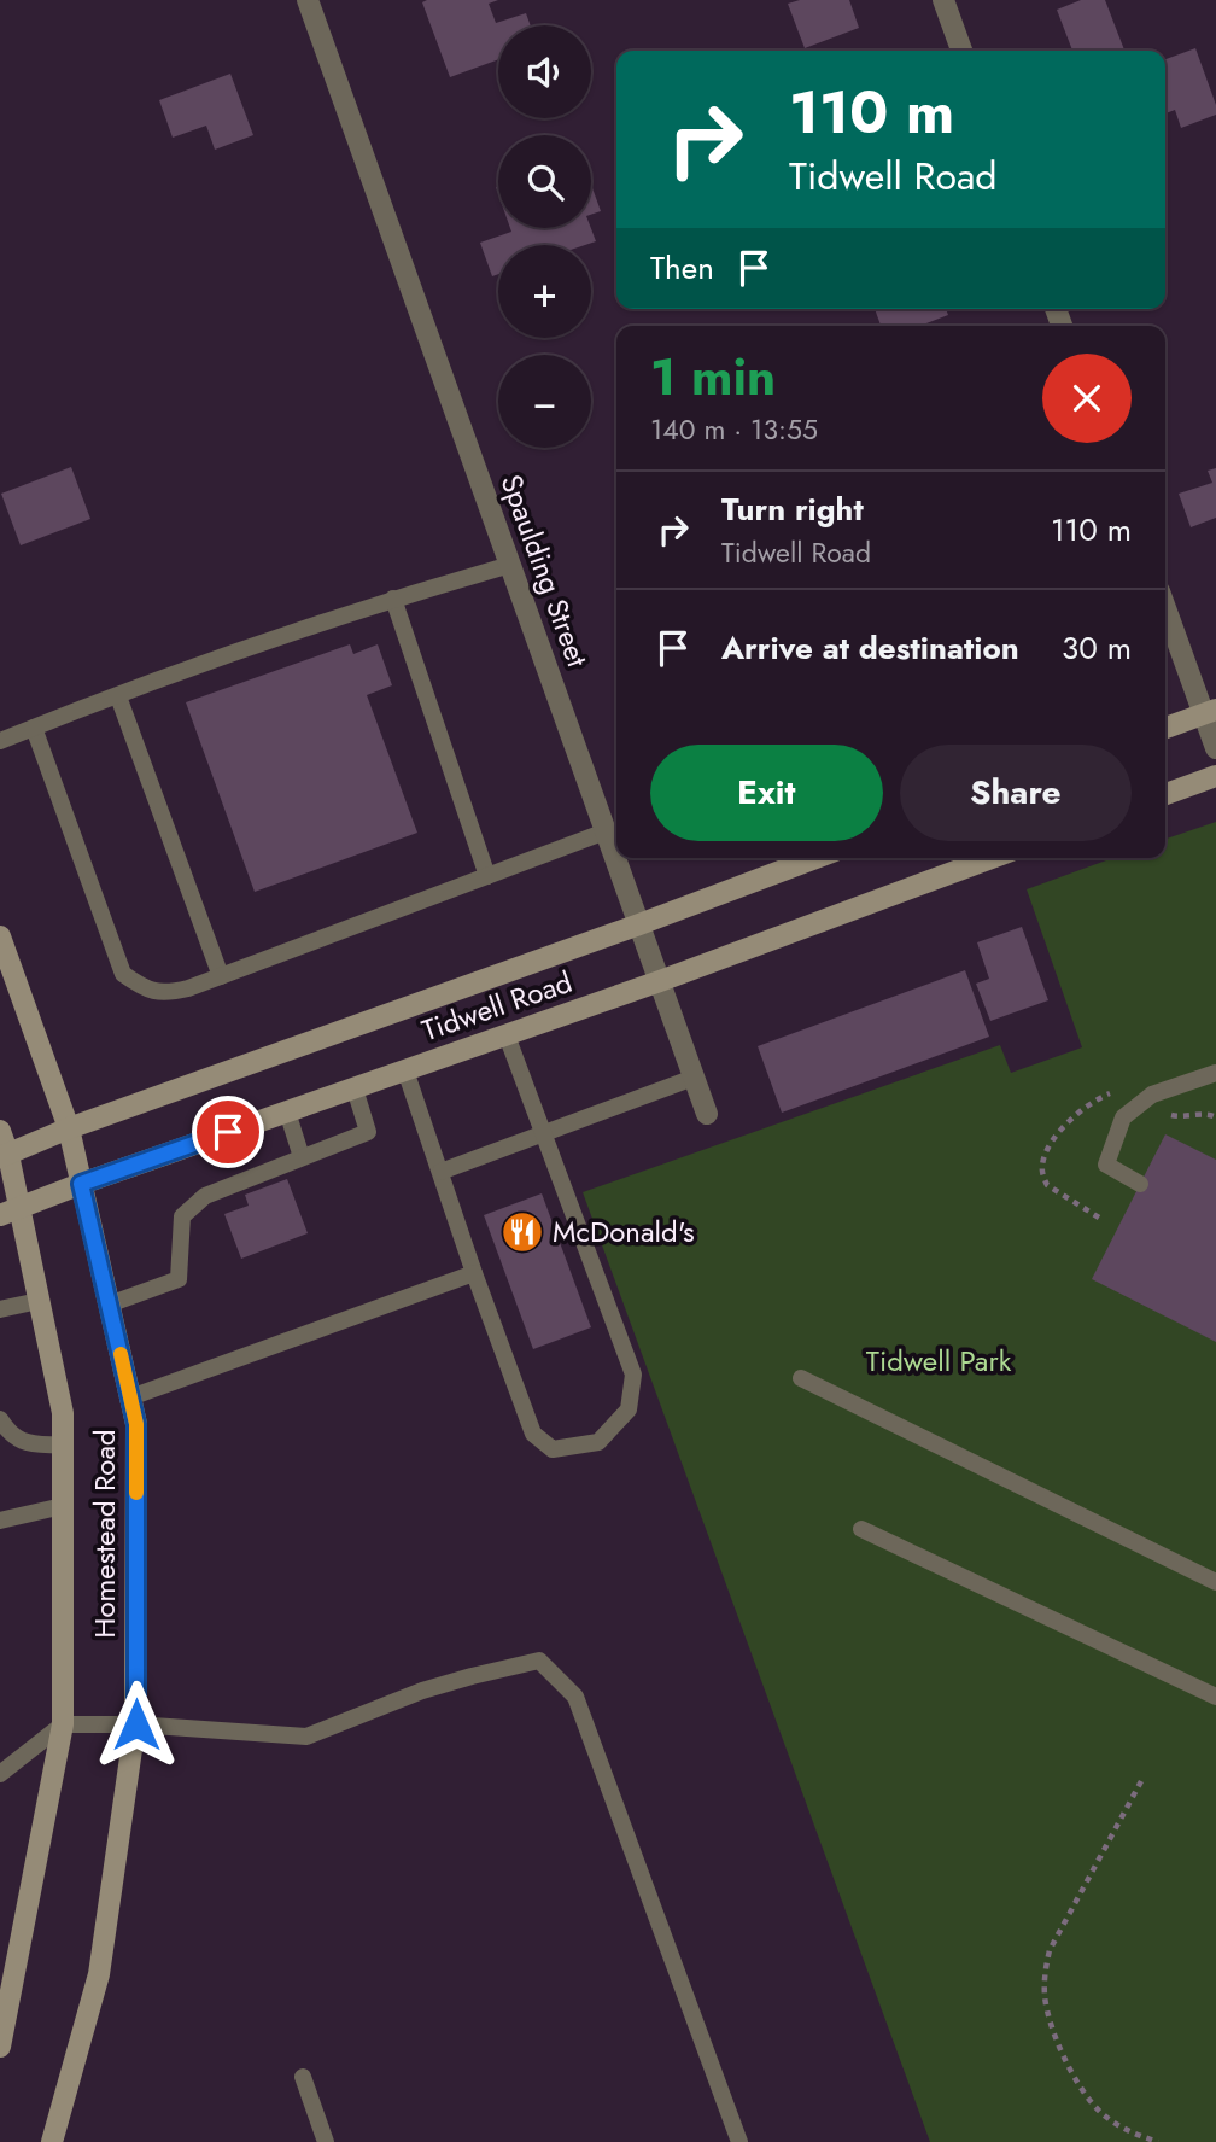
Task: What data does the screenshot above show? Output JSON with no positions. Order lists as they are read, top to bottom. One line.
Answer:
{"streets":{"main road":["Tidwell Road","Homestead Road"],"street":["Spaulding Street"]},"crossings":[["Spaulding Street","Tidwell Road"],["Tidwell Road","Homestead Road"]],"parks":["Tidwell Park"],"places":{"restaurant":["McDonald's"]},"page":{"map_buttons":["+","−"],"turn":["110 m","Tidwell Road"],"then":"Then","heading":["1 min","140 m · 13:55"],"list":[{"name":"Turn right","note":"Tidwell Road","value":"110 m"},{"name":"Arrive at destination","value":"30 m"}],"buttons":["Exit","Share"]}}
